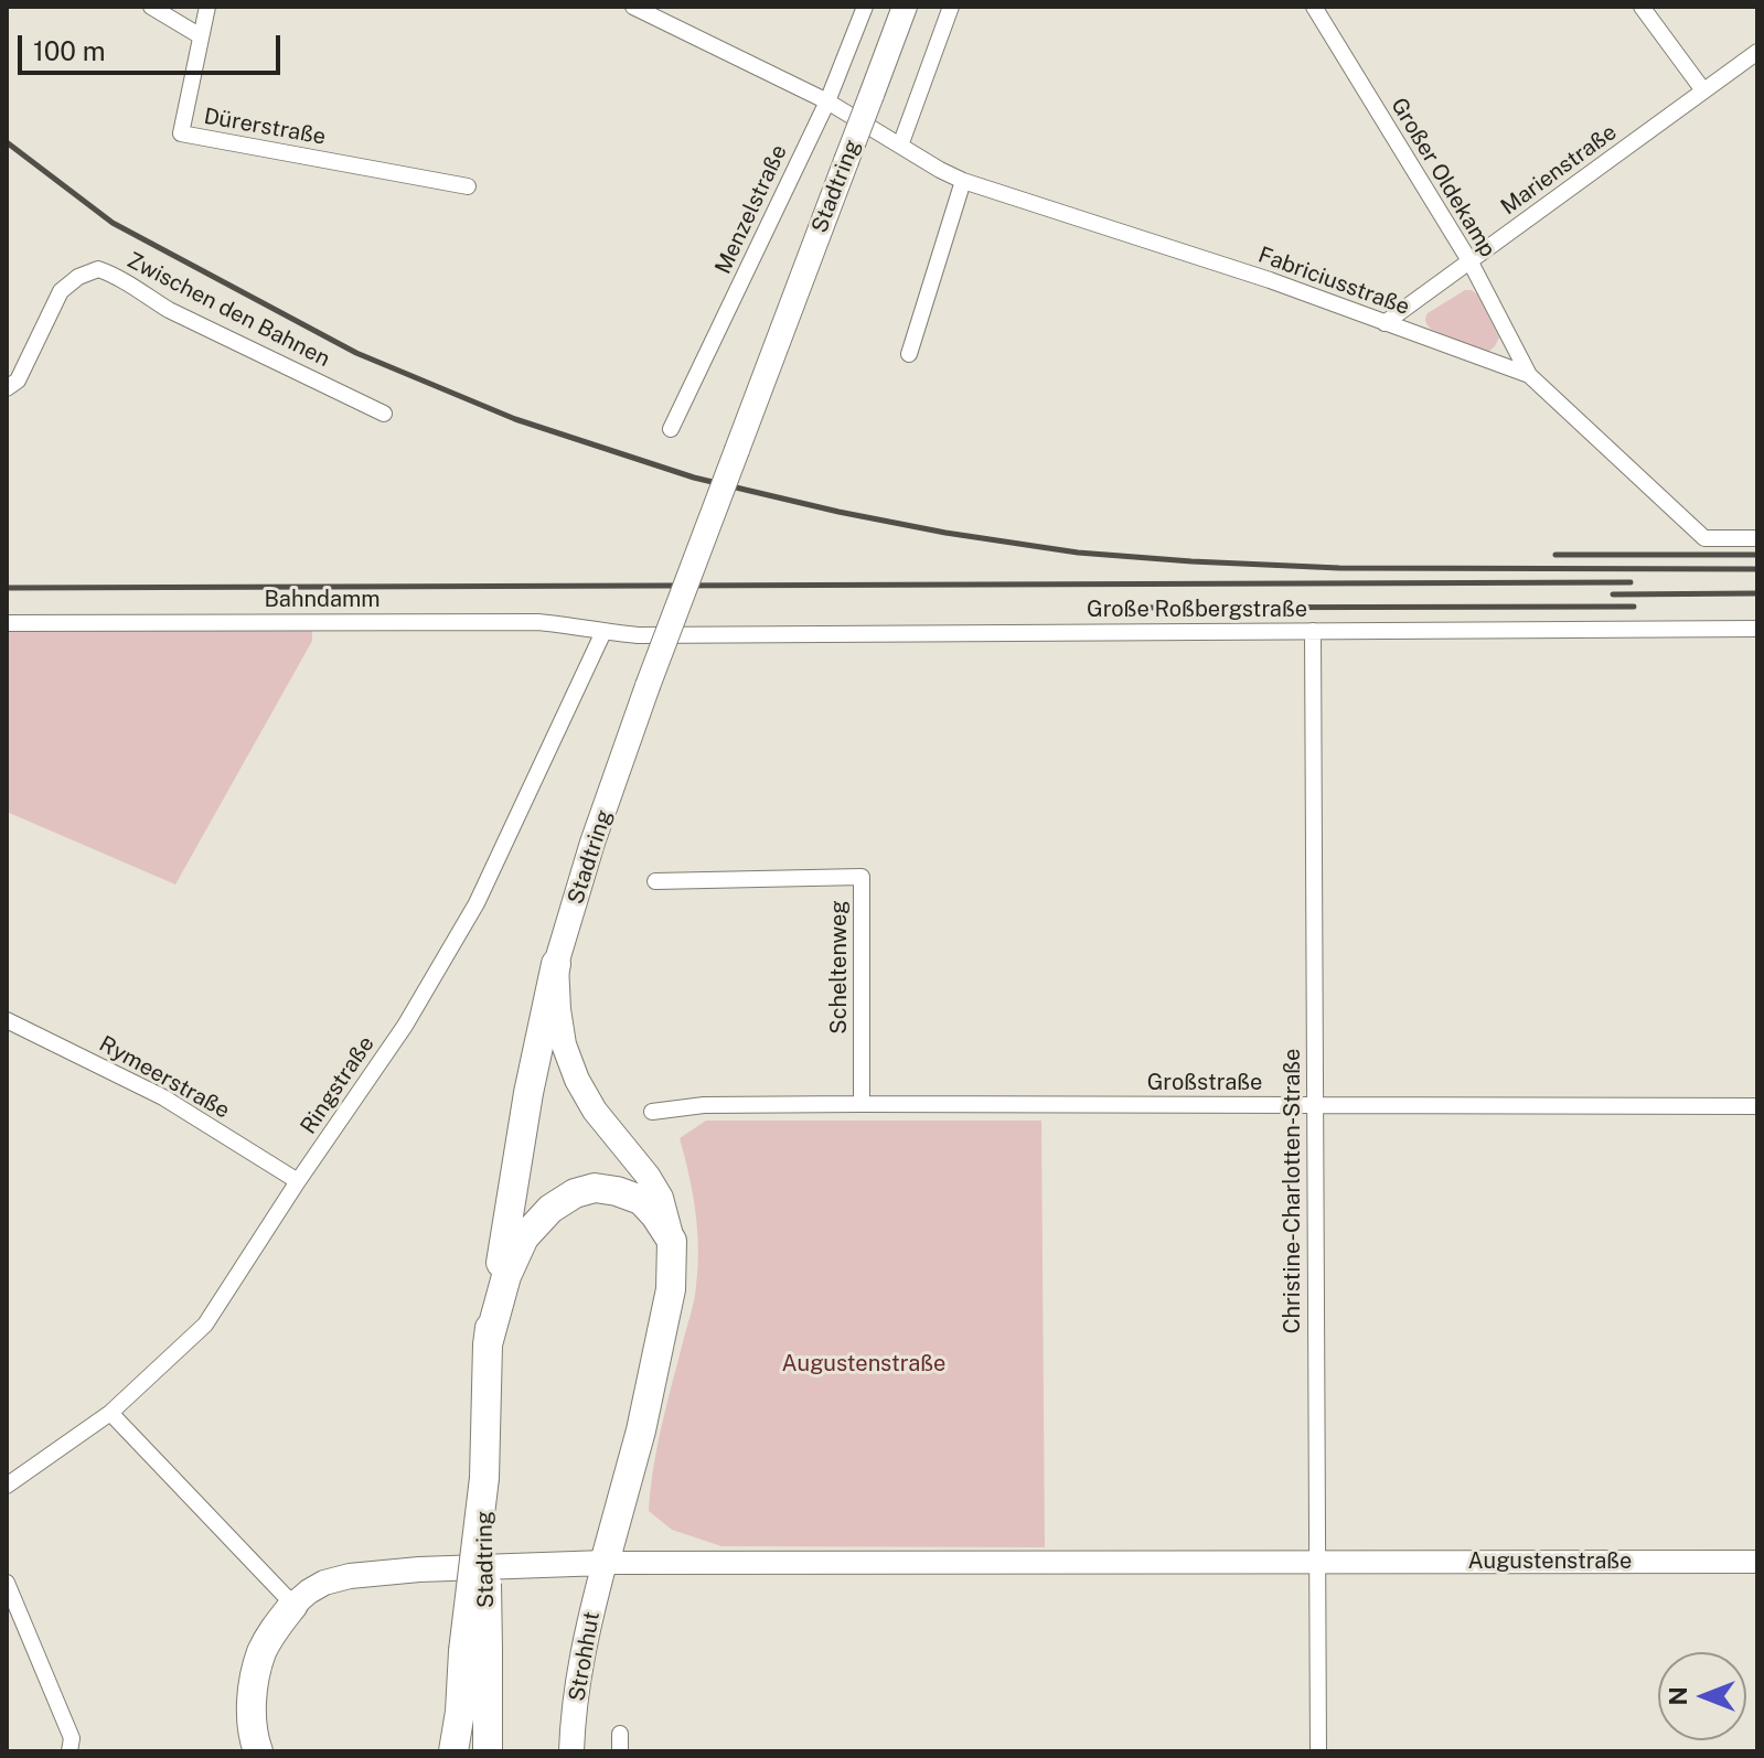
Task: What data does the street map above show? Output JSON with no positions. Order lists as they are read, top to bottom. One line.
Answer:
{"streets":{"highway":["Stadtring"],"main road":["Augustenstraße","Strohhut"],"street":["Dürerstraße","Marienstraße","Großer Oldekamp","Menzelstraße","Fabriciusstraße","Zwischen den Bahnen","Bahndamm","Große Roßbergstraße","Scheltenweg","Rymeerstraße","Großstraße","Ringstraße","Christine-Charlotten-Straße"]},"crossings":[["Marienstraße","Großer Oldekamp"],["Marienstraße","Fabriciusstraße"],["Großer Oldekamp","Fabriciusstraße"],["Menzelstraße","Fabriciusstraße"],["Bahndamm","Große Roßbergstraße"],["Bahndamm","Ringstraße"],["Große Roßbergstraße","Christine-Charlotten-Straße"],["Scheltenweg","Großstraße"],["Rymeerstraße","Ringstraße"],["Großstraße","Christine-Charlotten-Straße"],["Christine-Charlotten-Straße","Augustenstraße"],["Augustenstraße","Strohhut"]],"parks":["Augustenstraße"],"scale_bar":"100 m","north":"left"}
